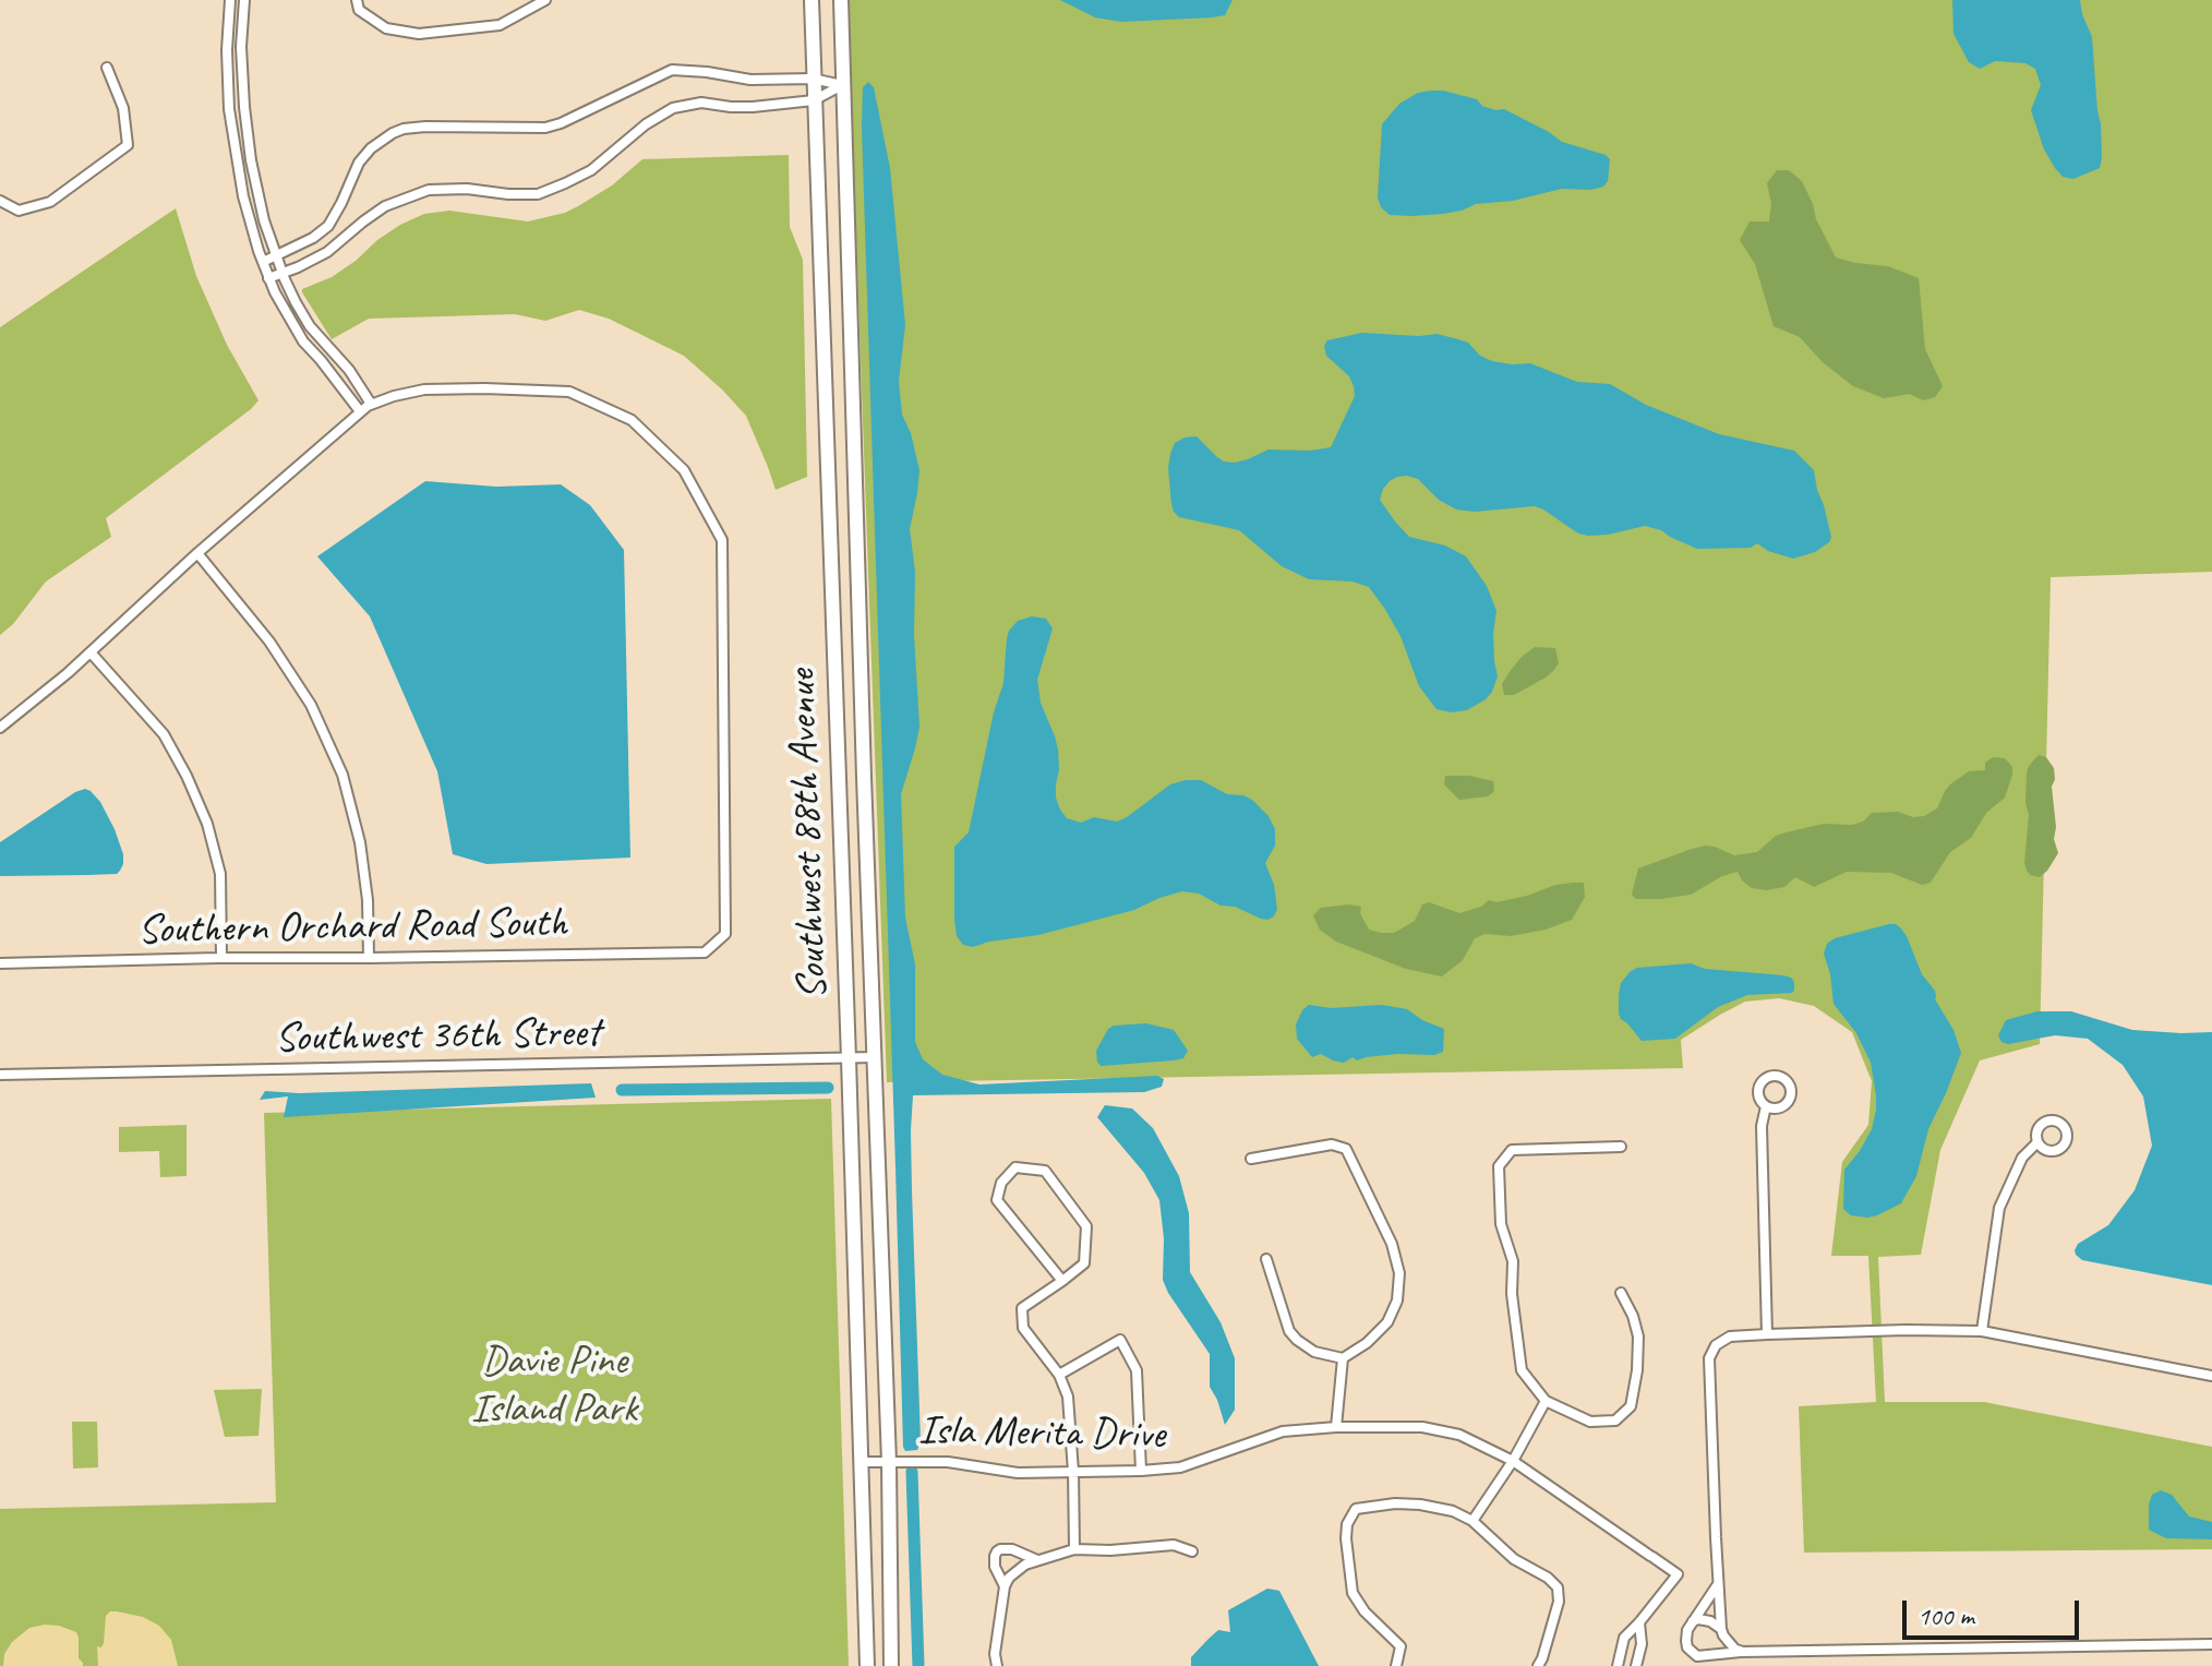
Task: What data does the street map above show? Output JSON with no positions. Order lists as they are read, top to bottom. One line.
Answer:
{"streets":{"main road":["Southwest 88th Avenue"],"street":["Southern Orchard Road South","Southwest 36th Street","Isla Merita Drive"]},"crossings":[["Southwest 88th Avenue","Southwest 36th Street"],["Southwest 88th Avenue","Isla Merita Drive"]],"parks":["Davie Pine Island Park"],"scale_bar":"100 m"}
